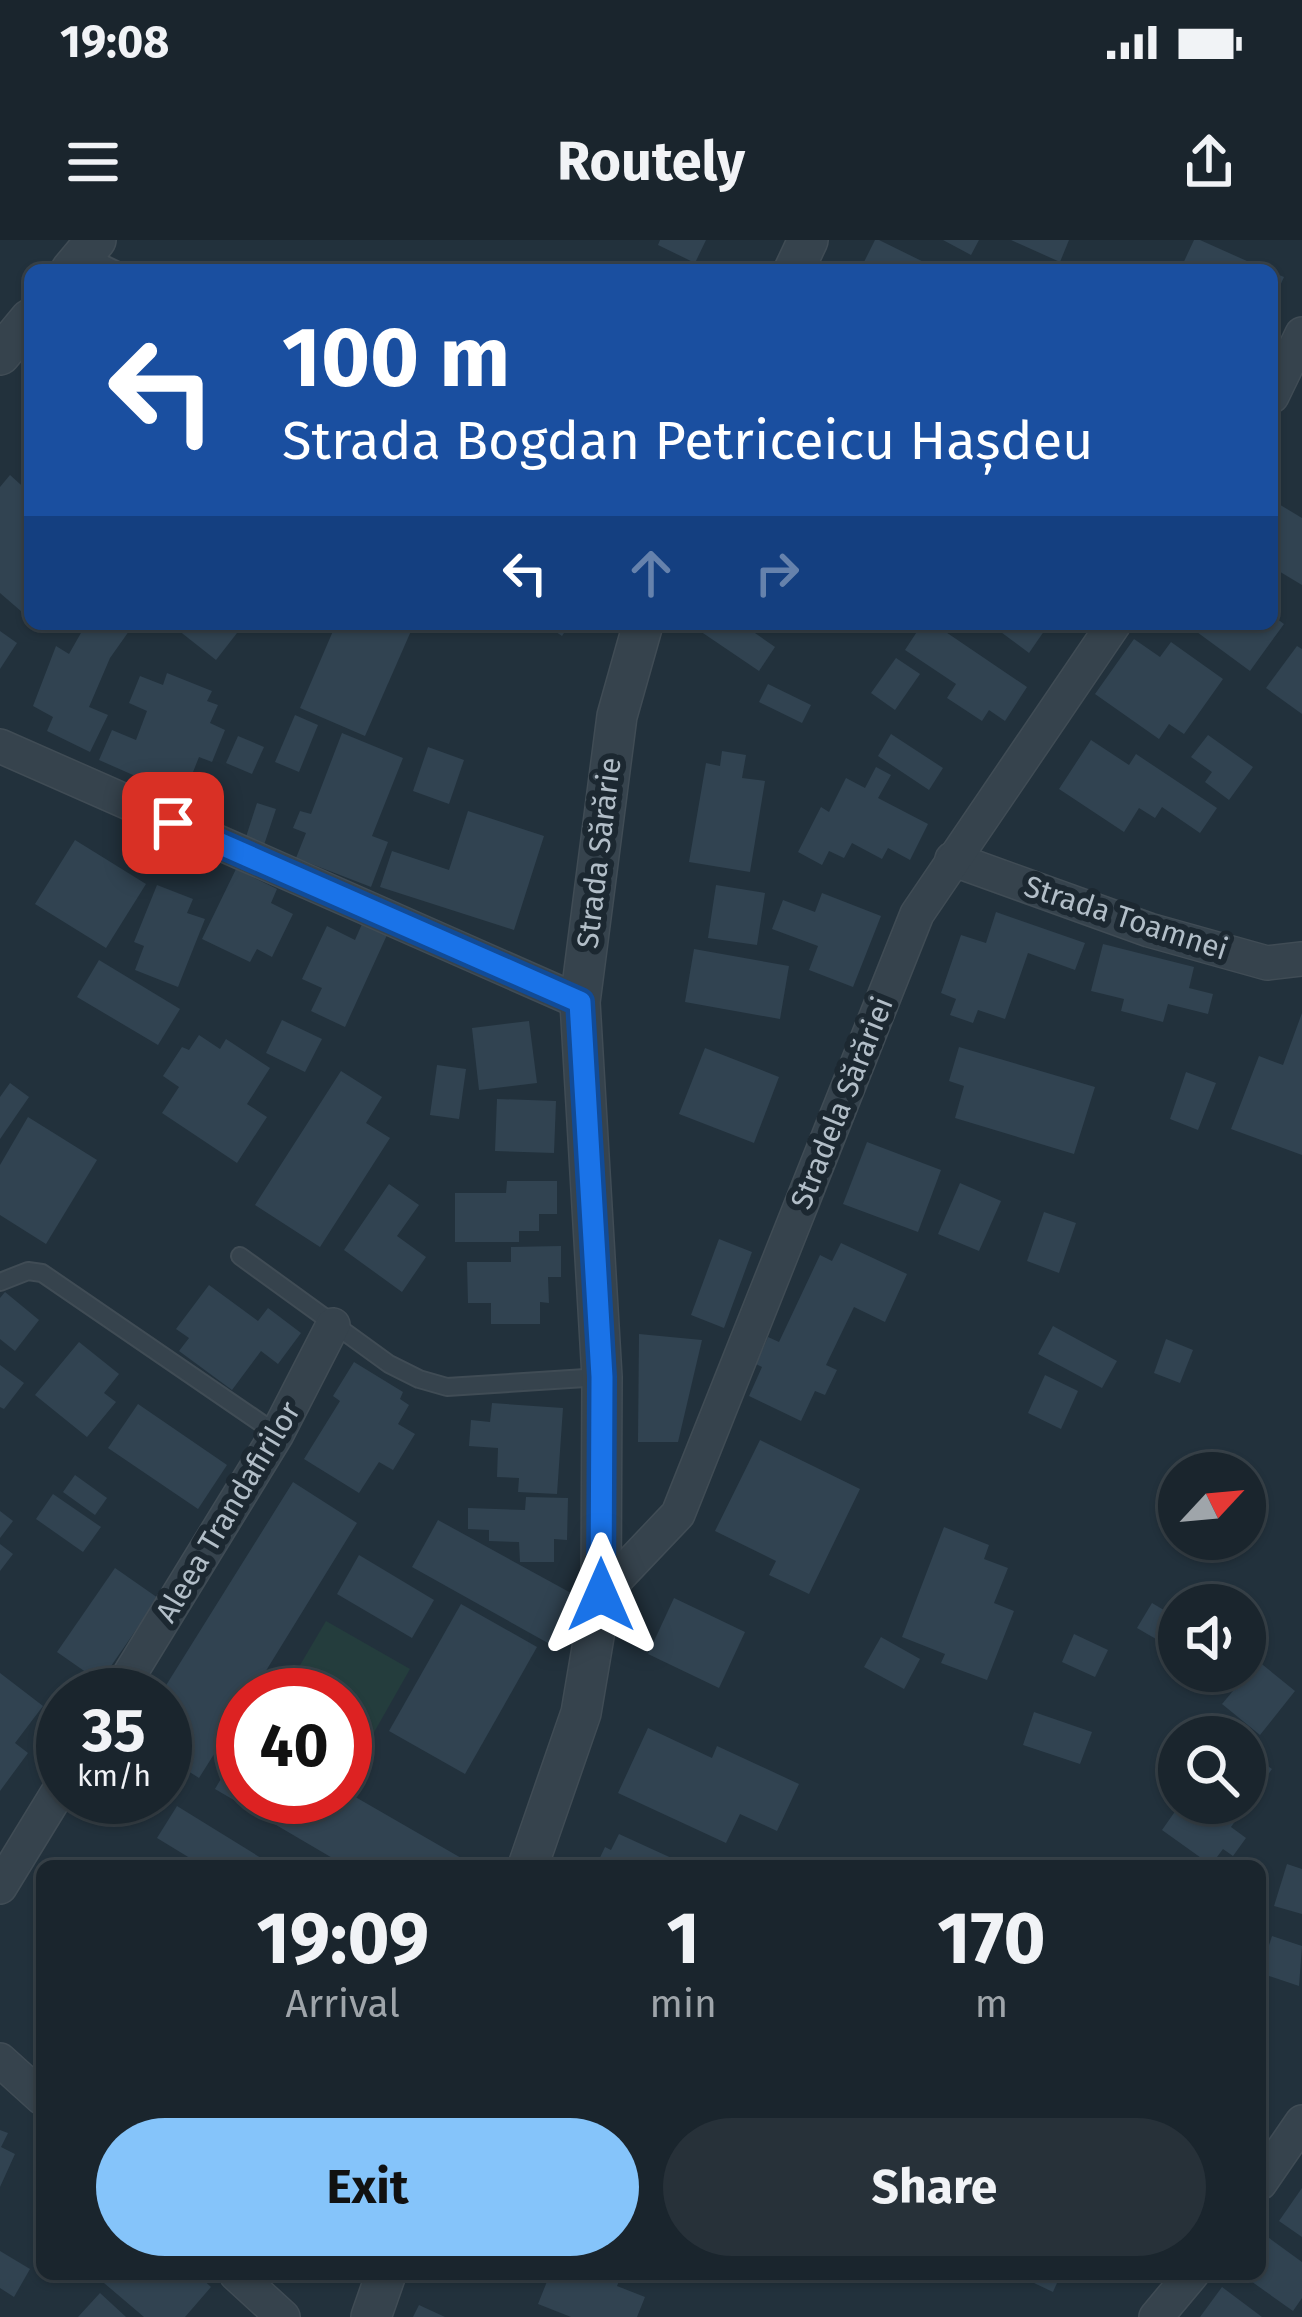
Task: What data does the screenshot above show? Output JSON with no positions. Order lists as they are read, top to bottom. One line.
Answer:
{"streets":{"street":["Strada Sărărie","Strada Toamnei","Stradela Sărăriei","Aleea Trandafirilor"]},"crossings":[["Strada Sărărie","Stradela Sărăriei"],["Strada Toamnei","Stradela Sărăriei"]],"north":"top right","page":{"status":"19:08","header":"Routely","turn":["100 m","Strada Bogdan Petriceicu Hașdeu"],"speed":"35 km/h","limit":"40","eta":["19:09","Arrival","1","min","170","m"],"buttons":["Exit","Share"]}}
